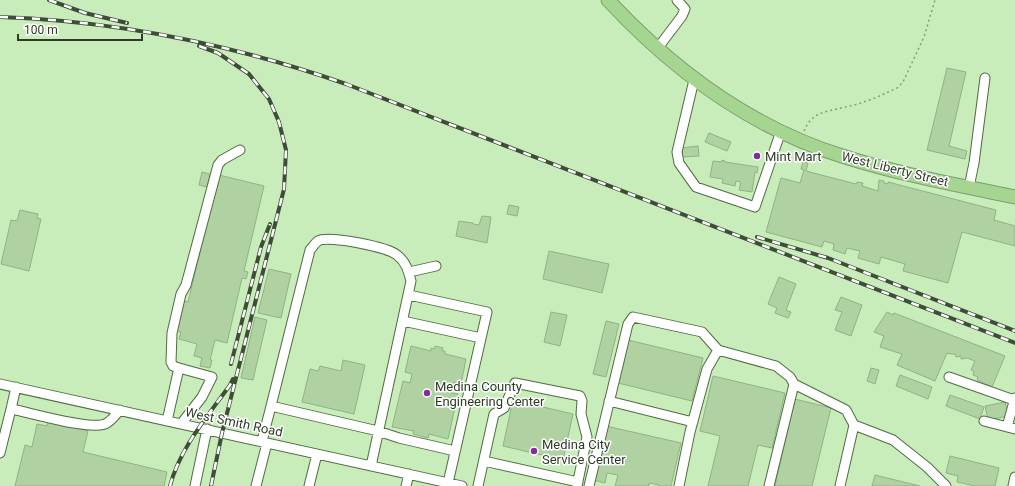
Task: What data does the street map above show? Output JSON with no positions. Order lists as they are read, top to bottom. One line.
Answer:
{"streets":{"highway":["West Liberty Street"],"street":["West Smith Road"]},"places":["Mint Mart","Medina County Engineering Center","Medina City Service Center"],"scale_bar":"100 m"}
